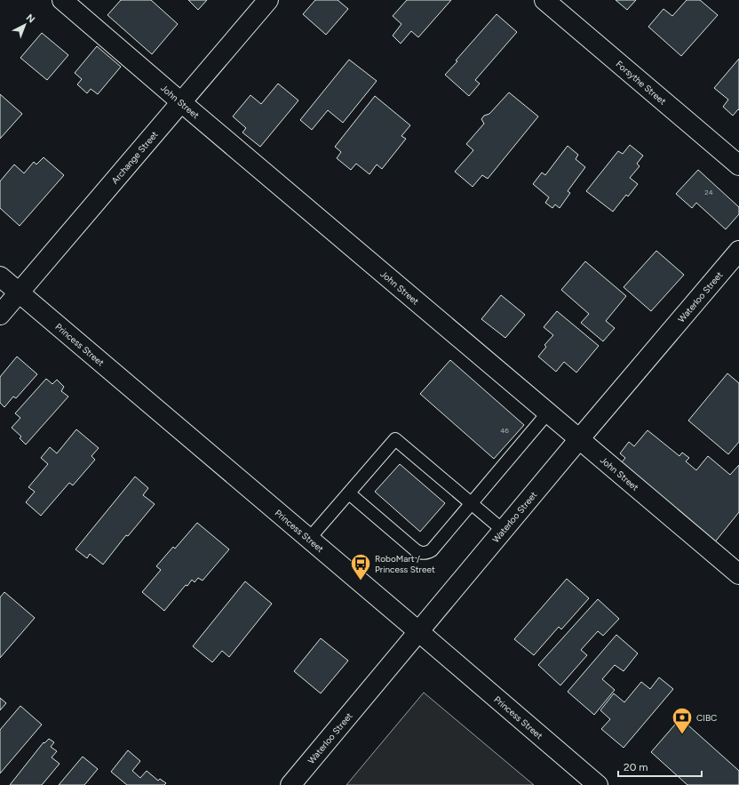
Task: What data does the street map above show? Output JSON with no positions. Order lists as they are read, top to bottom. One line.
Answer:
{"streets":{"street":["Forsythe Street","John Street","Archange Street","Waterloo Street","Princess Street"]},"crossings":[["John Street","Archange Street"],["John Street","Waterloo Street"],["Archange Street","Princess Street"],["Waterloo Street","Princess Street"]],"places":{"bus stop":["RoboMart / Princess Street"],"bank":["CIBC"]},"house_numbers":["24","46"],"scale_bar":"20 m","north":"top right"}
